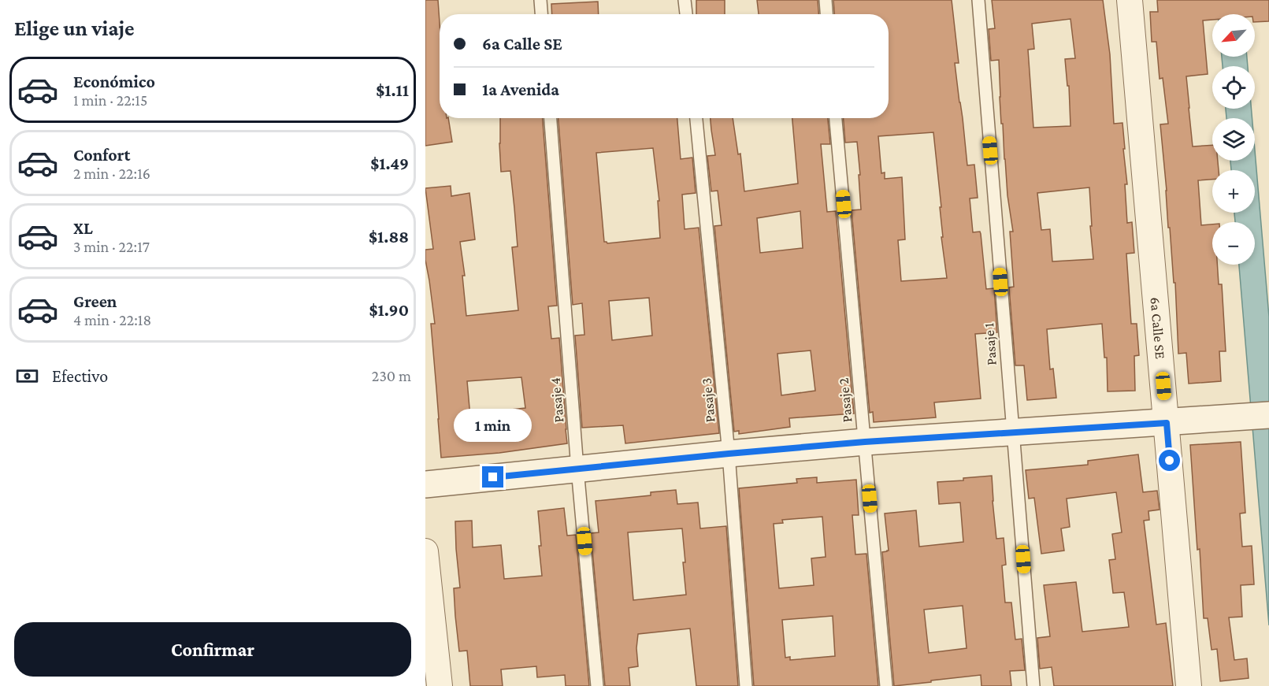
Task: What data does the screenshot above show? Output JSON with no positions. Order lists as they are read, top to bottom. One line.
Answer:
{"streets":{"street":["6a Calle SE"],"lane":["Pasaje 1","Pasaje 4","Pasaje 3","Pasaje 2"]},"north":"bottom left","page":{"heading":"Elige un viaje","map_buttons":["+","−"],"banner":["6a Calle SE","1a Avenida"],"list":[{"name":"Económico","note":"1 min · 22:15","value":"$1.11"},{"name":"Confort","note":"2 min · 22:16","value":"$1.49"},{"name":"XL","note":"3 min · 22:17","value":"$1.88"},{"name":"Green","note":"4 min · 22:18","value":"$1.90"}],"pay":["Efectivo","230 m"],"bubble":"1 min","buttons":"Confirmar"}}
